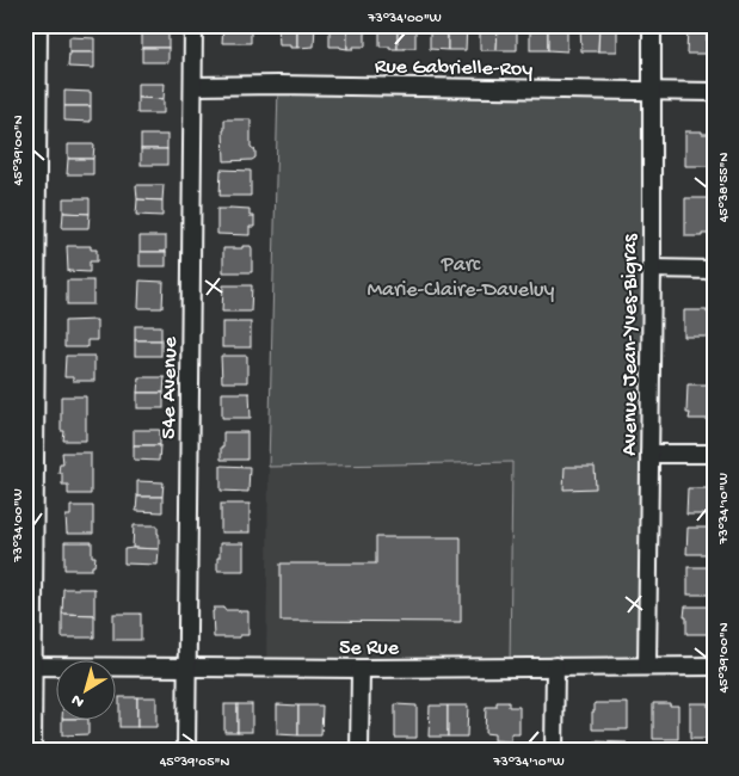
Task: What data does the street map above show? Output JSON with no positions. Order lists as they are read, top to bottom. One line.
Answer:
{"streets":{"street":["Rue Gabrielle-Roy","Avenue Jean-Yves-Bigras","54e Avenue","5e Rue"]},"crossings":[["Rue Gabrielle-Roy","Avenue Jean-Yves-Bigras"],["Rue Gabrielle-Roy","54e Avenue"],["Avenue Jean-Yves-Bigras","5e Rue"],["54e Avenue","5e Rue"]],"parks":["Parc Marie-Claire-Daveluy"],"north":"bottom left","coordinates":["73°34'00\"W","45°39'00\"N","45°38'55\"N","73°34'10\"W","45°39'05\"N"]}
